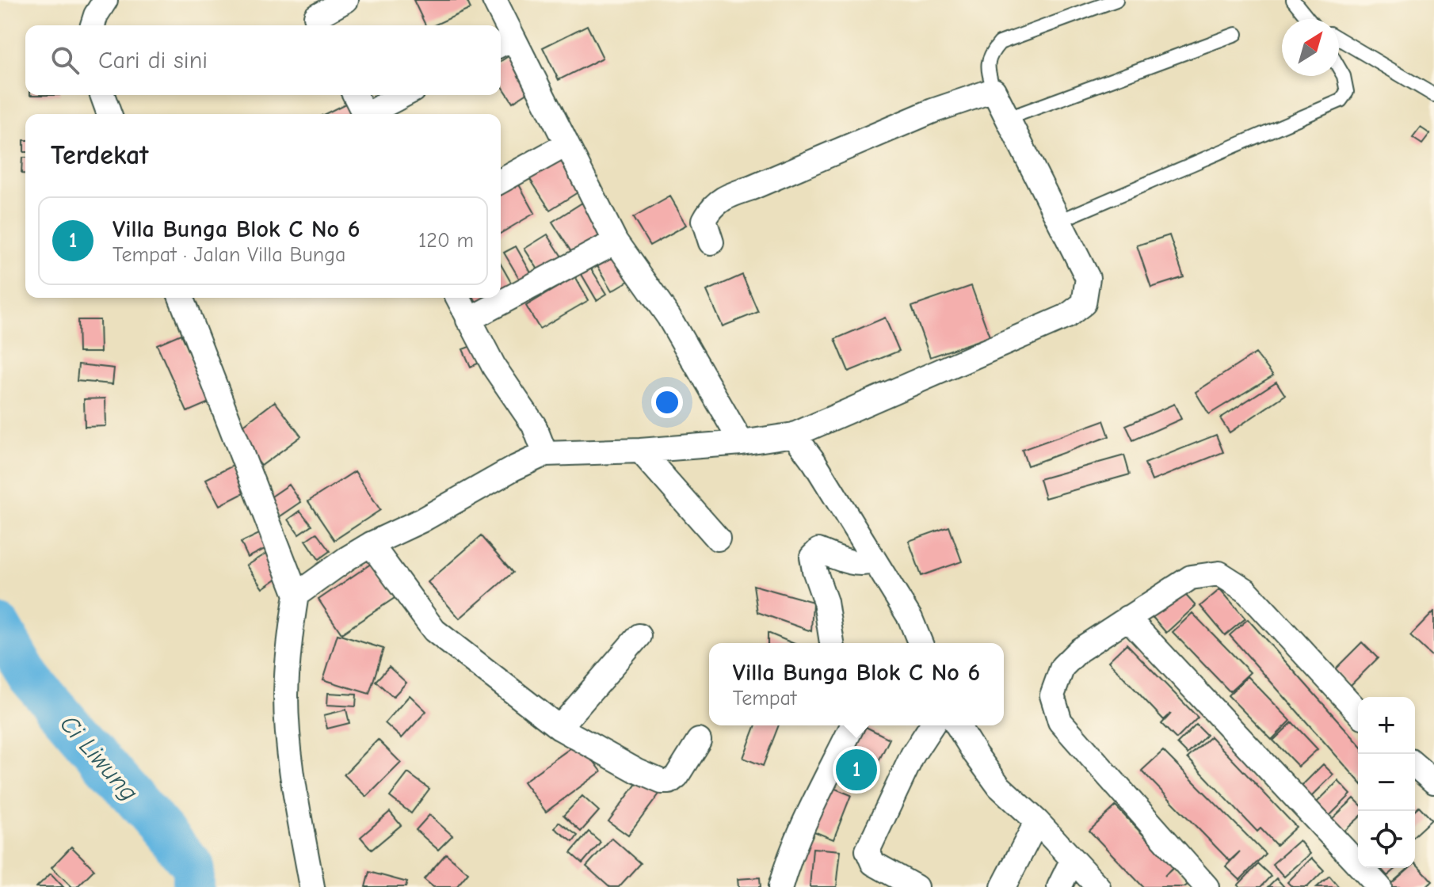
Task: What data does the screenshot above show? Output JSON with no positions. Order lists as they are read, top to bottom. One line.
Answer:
{"water":["Ci Liwung"],"north":"top right","page":{"search":"Cari di sini","heading":"Terdekat","list":[{"mark":"1","name":"Villa Bunga Blok C No 6","note":"Tempat · Jalan Villa Bunga","value":"120 m"}],"popup":["Villa Bunga Blok C No 6","Tempat"],"map_buttons":["+","−"],"pins":"1"}}
